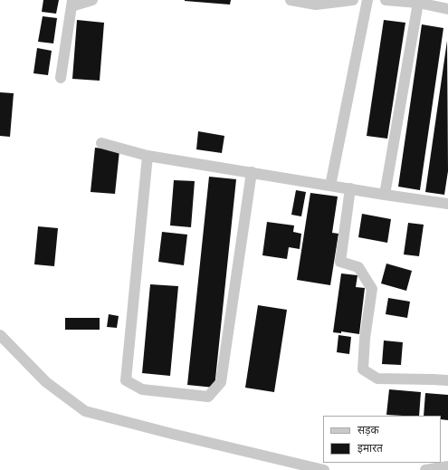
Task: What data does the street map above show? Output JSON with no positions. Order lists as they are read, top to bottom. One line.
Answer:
{"legend":["सड़क","इमारत"]}
